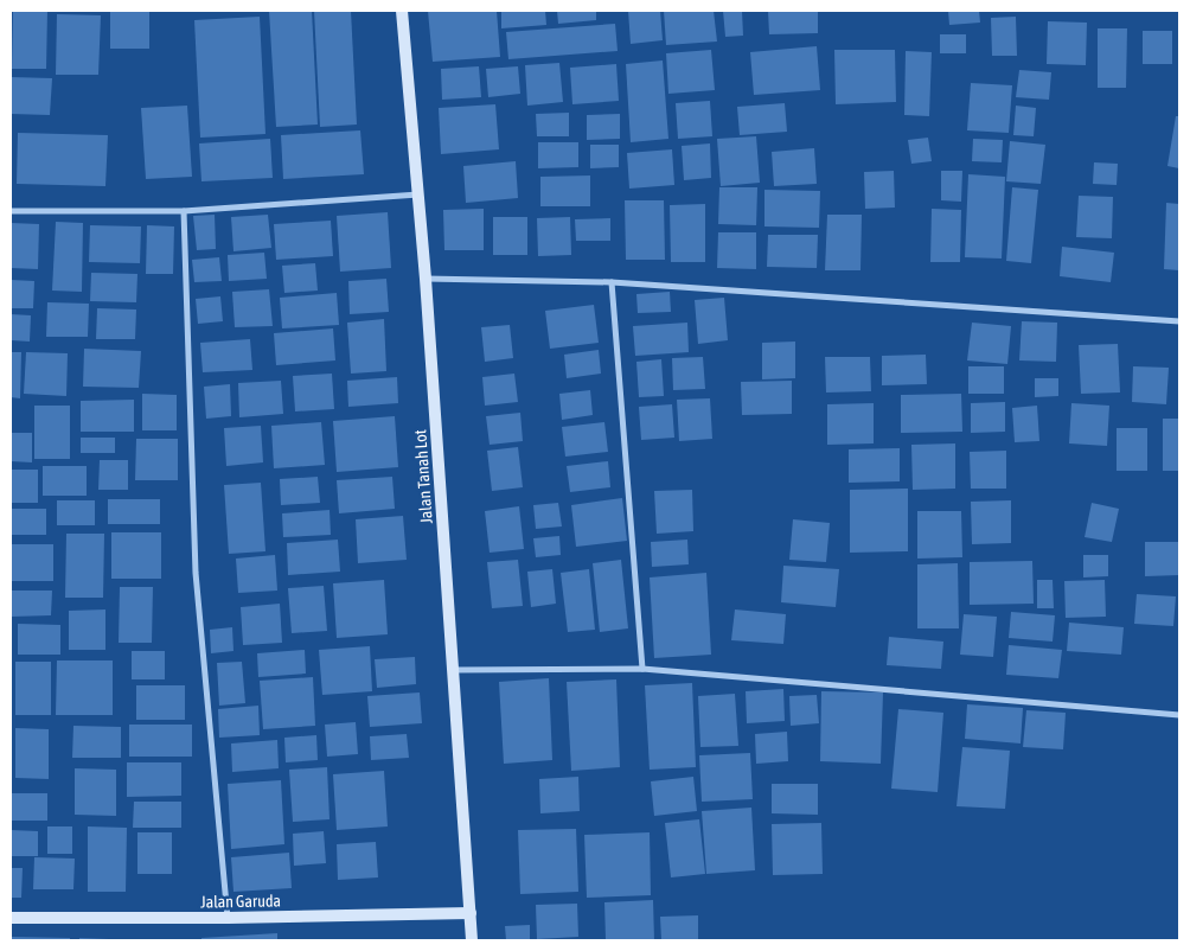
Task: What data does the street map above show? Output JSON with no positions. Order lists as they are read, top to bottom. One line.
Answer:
{"streets":{"main road":["Jalan Tanah Lot","Jalan Garuda"]},"crossings":[["Jalan Tanah Lot","Jalan Garuda"]]}
